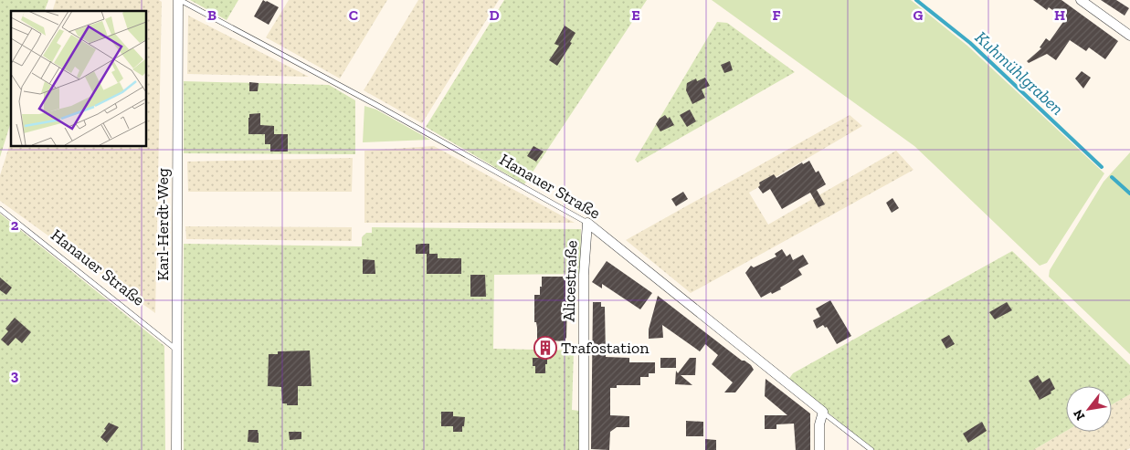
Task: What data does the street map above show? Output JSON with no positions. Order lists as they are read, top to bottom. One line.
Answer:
{"streets":{"street":["Hanauer Straße","Karl-Herdt-Weg","Alicestraße"]},"crossings":[["Hanauer Straße","Karl-Herdt-Weg"],["Hanauer Straße","Alicestraße"]],"water":["Kuhmühlgraben"],"places":{"building":["Trafostation"]},"north":"bottom left","grid":{"columns":["B","C","D","E","F","G","H"],"rows":["2","3"]}}
